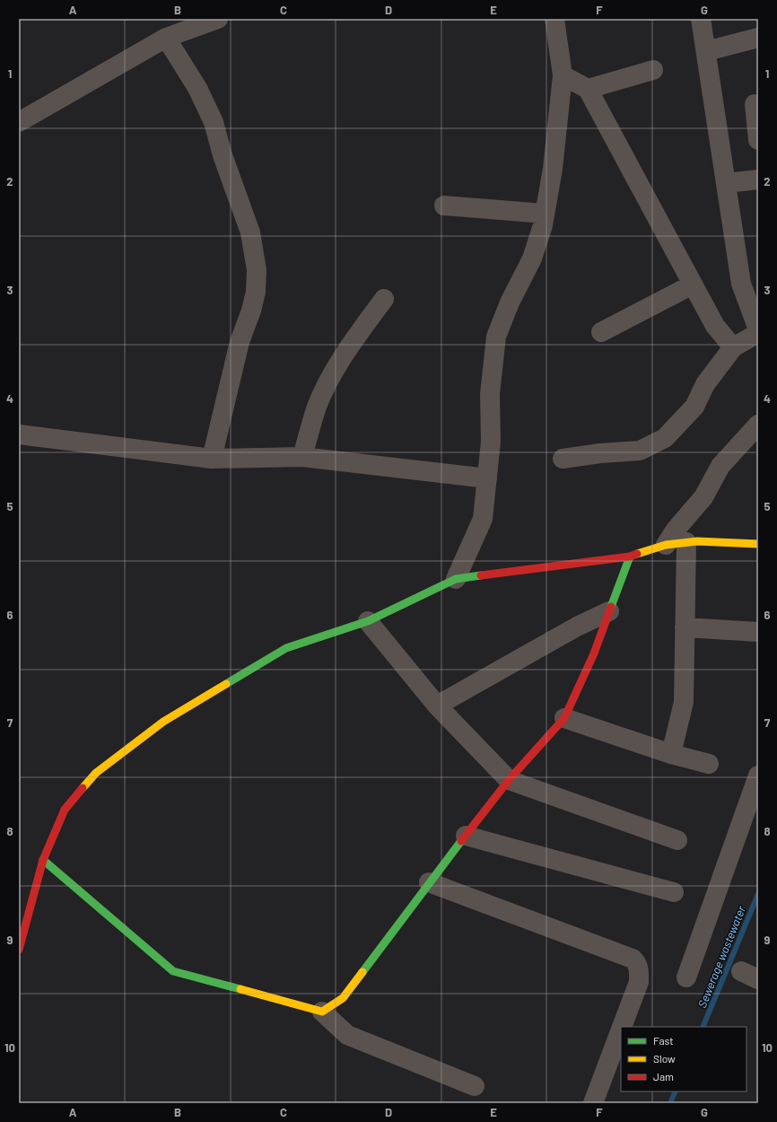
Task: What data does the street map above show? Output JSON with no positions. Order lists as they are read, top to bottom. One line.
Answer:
{"water":["Sewerage wastewater"],"legend":["Fast","Slow","Jam"],"grid":{"columns":["A","B","C","D","E","F","G"],"rows":["1","2","3","4","5","6","7","8","9","10"]}}
